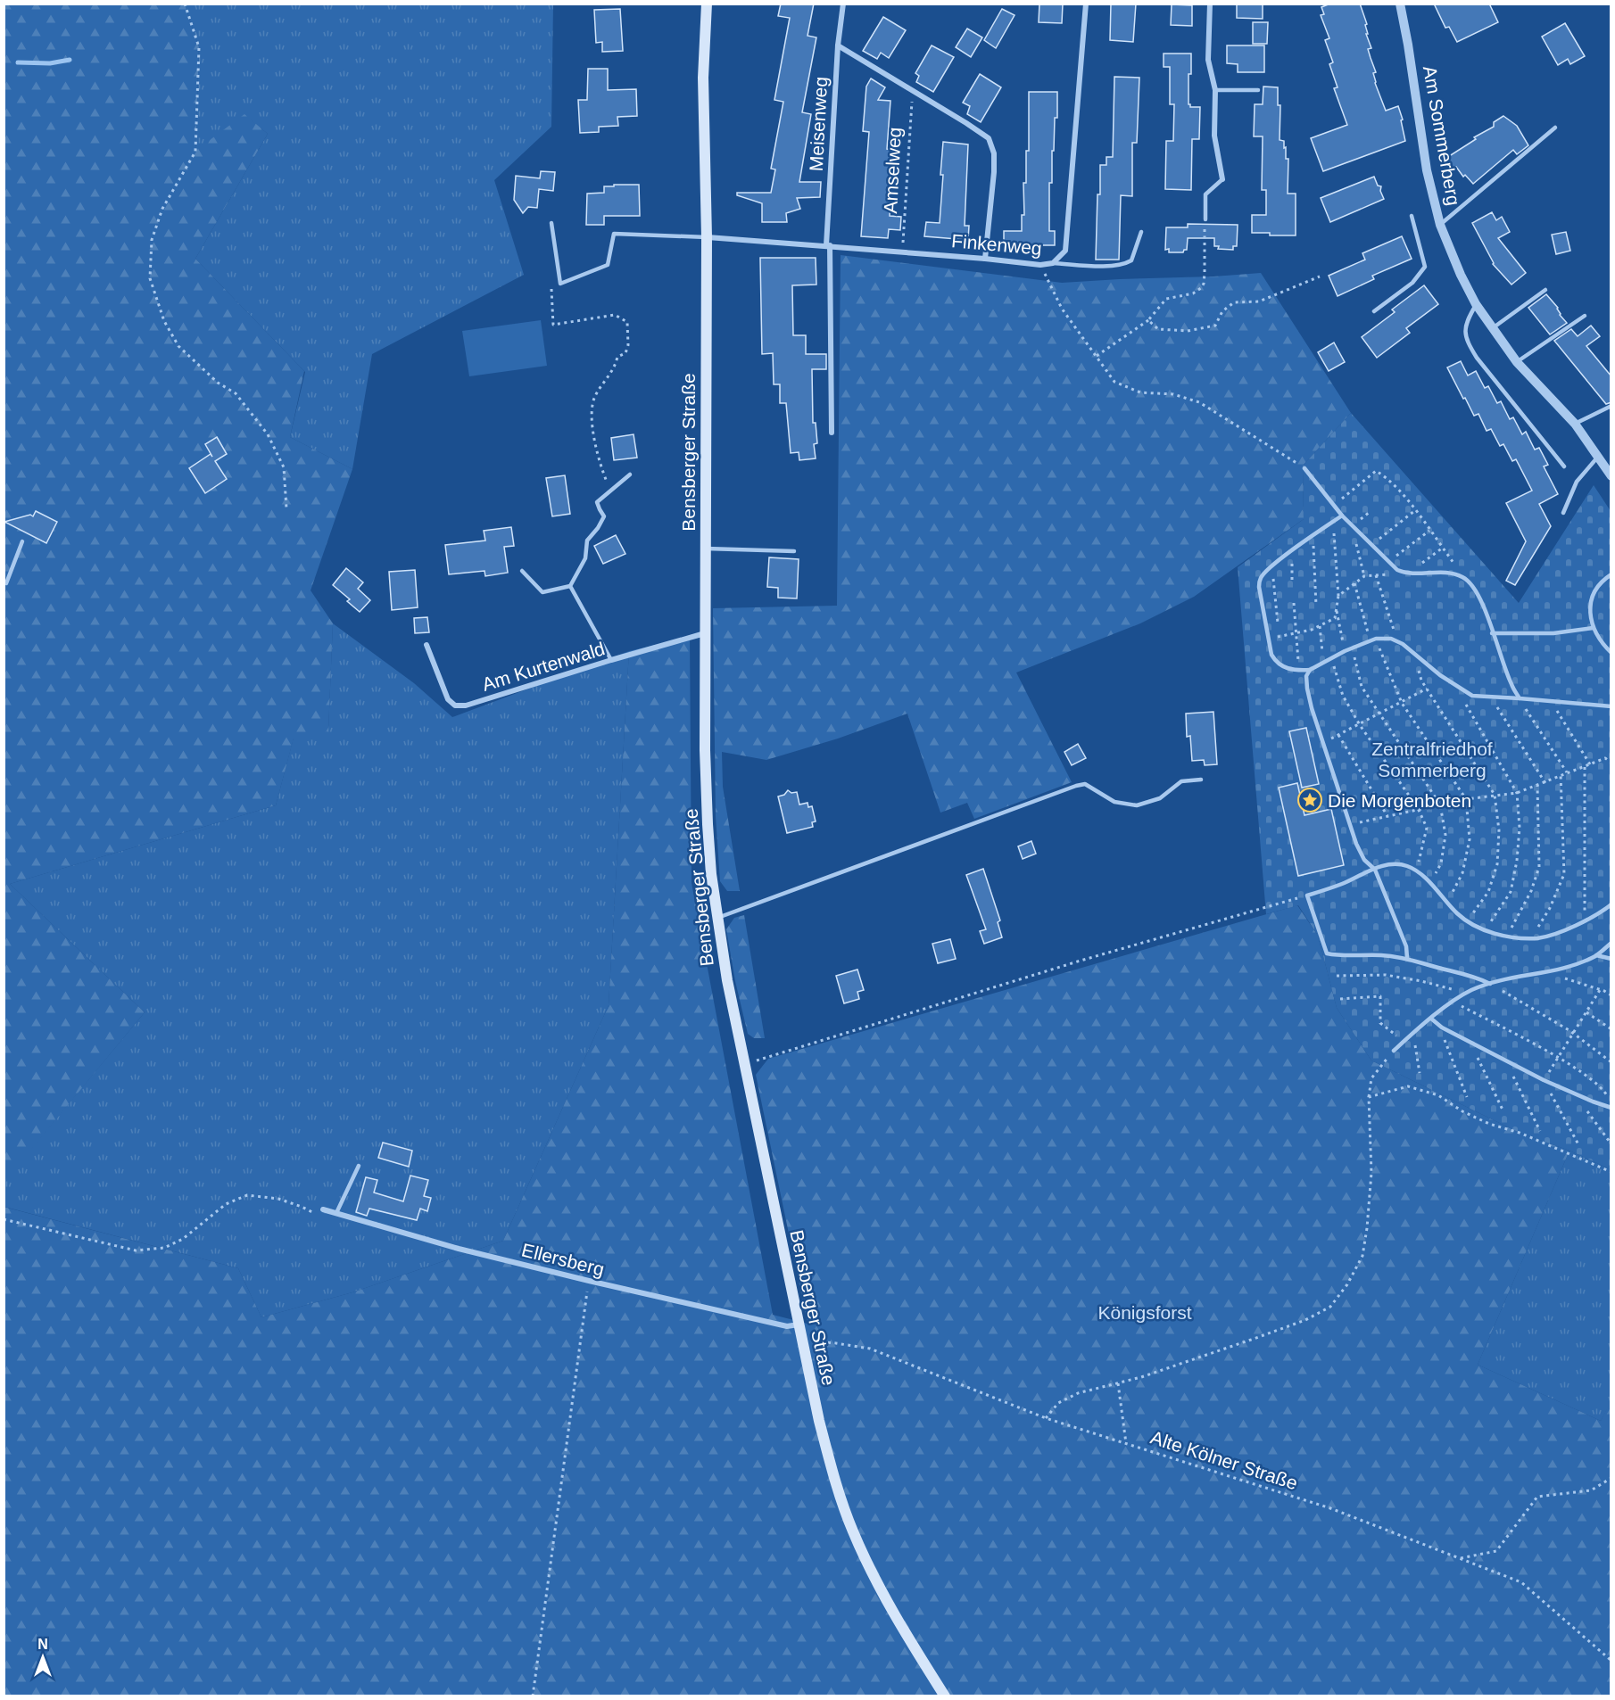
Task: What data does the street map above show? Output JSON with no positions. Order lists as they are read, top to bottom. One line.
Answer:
{"streets":{"main road":["Bensberger Straße"],"street":["Meisenweg","Am Sommerberg","Finkenweg","Am Kurtenwald","Ellersberg"],"path":["Amselweg","Alte Kölner Straße"]},"crossings":[["Meisenweg","Finkenweg"],["Amselweg","Finkenweg"],["Finkenweg","Bensberger Straße"],["Bensberger Straße","Am Kurtenwald"],["Bensberger Straße","Ellersberg"],["Bensberger Straße","Alte Kölner Straße"]],"parks":["Zentralfriedhof Sommerberg","Königsforst"],"places":{"place":["Die Morgenboten"]},"north":"top"}
